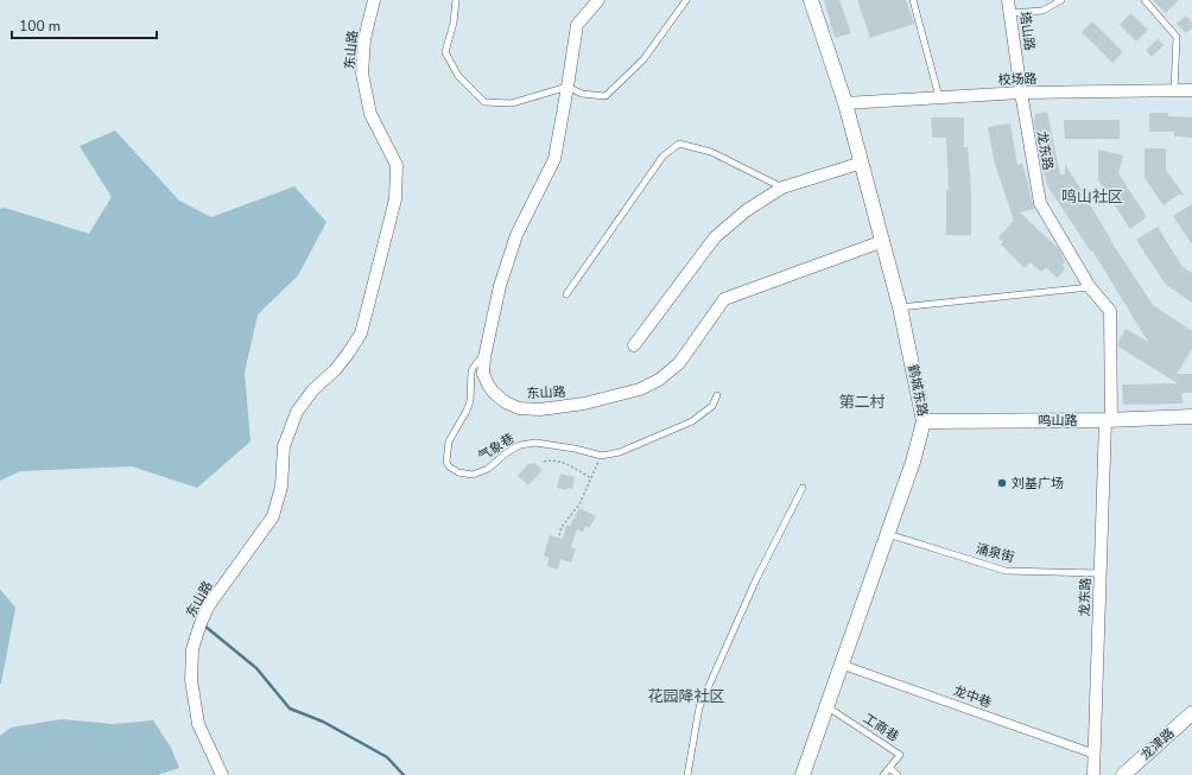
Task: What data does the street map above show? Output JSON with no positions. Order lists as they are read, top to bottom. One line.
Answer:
{"streets":{"street":["塔山路","东山路","校场路","龙东路","鹤城东路","鸣山路","龙中巷","龙津路"],"lane":["气象巷","涌泉街","工商巷"]},"crossings":[["塔山路","校场路"],["塔山路","龙东路"],["东山路","鹤城东路"],["东山路","气象巷"],["校场路","龙东路"],["校场路","鹤城东路"],["龙东路","鸣山路"],["龙东路","涌泉街"],["龙东路","龙中巷"],["鹤城东路","鸣山路"],["鹤城东路","涌泉街"],["鹤城东路","龙中巷"],["鹤城东路","工商巷"]],"districts":["鸣山社区","第二村","花园降社区"],"places":["刘基广场"],"scale_bar":"100 m"}
